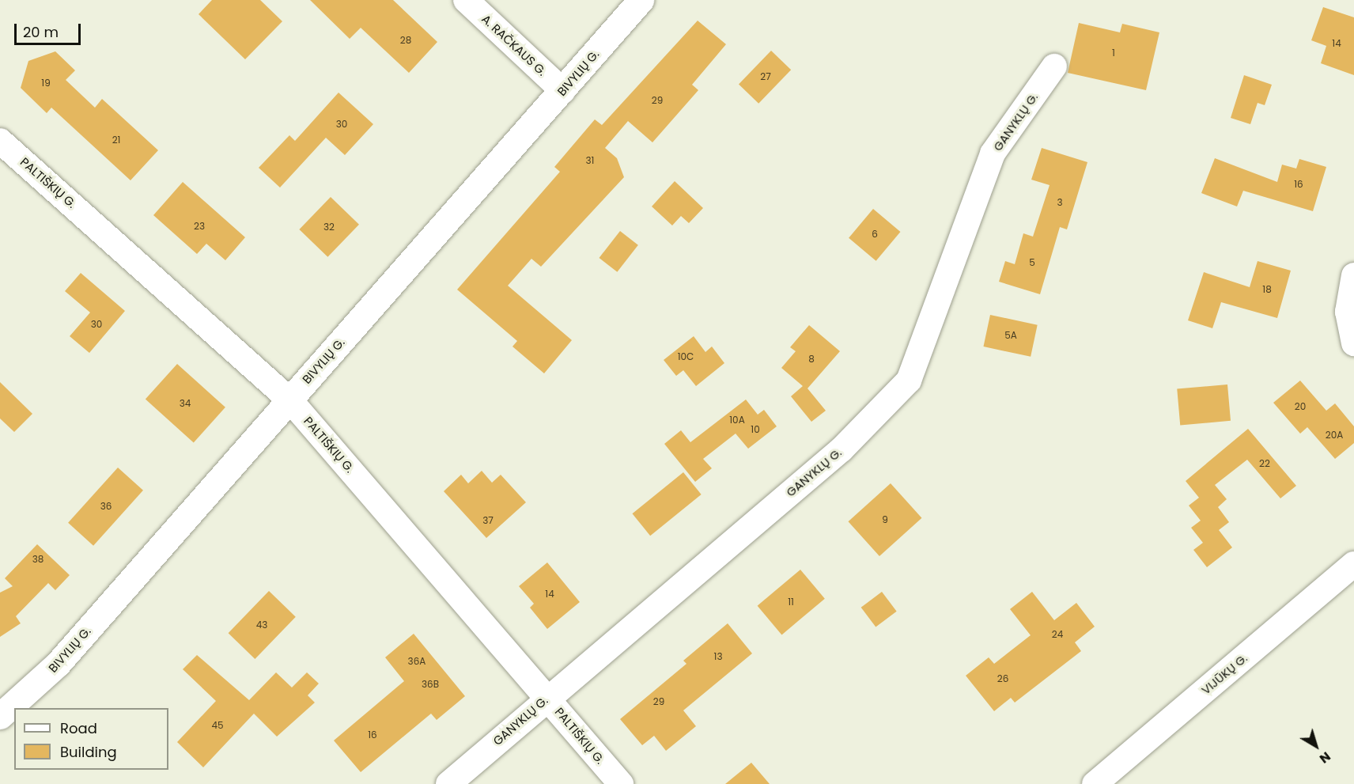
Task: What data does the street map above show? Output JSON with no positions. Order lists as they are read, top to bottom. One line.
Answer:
{"streets":{"street":["A. RAČKAUS G.","BIVYLIŲ G.","GANYKLŲ G.","PALTIŠKIŲ G.","VIJŪKŲ G."]},"crossings":[["A. RAČKAUS G.","BIVYLIŲ G."],["BIVYLIŲ G.","PALTIŠKIŲ G."],["GANYKLŲ G.","PALTIŠKIŲ G."]],"house_numbers":["28","14","1","27","19","29","30","21","31","16","3","23","32","6","5","18","30","5A","10C","8","34","20","10A","10","20A","22","36","9","37","38","14","11","43","24","13","36A","26","36B","29","45","16"],"legend":["Road","Building"],"scale_bar":"20 m","north":"bottom right"}
